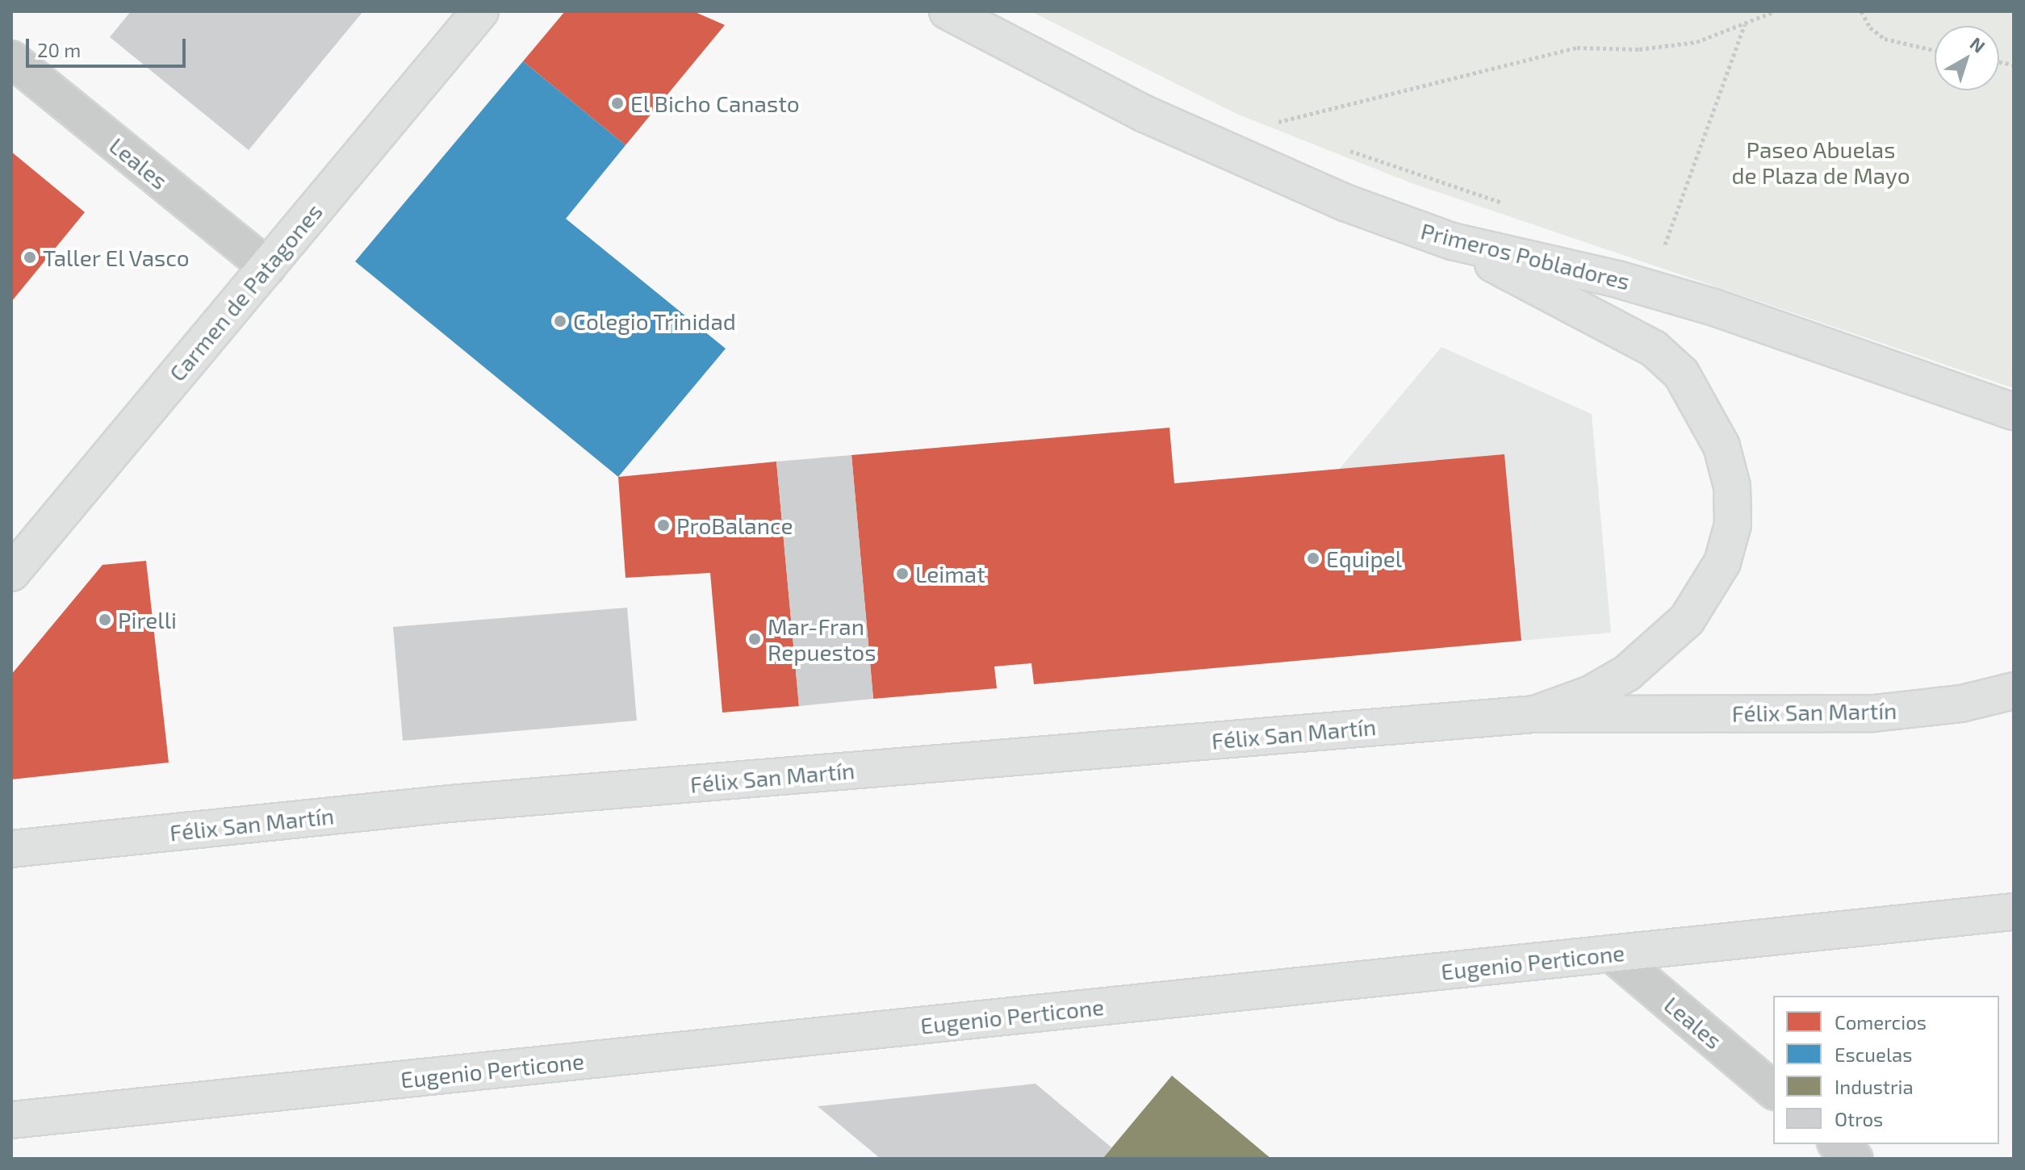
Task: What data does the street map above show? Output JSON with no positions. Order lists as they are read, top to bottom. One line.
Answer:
{"streets":{"main road":["Primeros Pobladores","Carmen de Patagones","Félix San Martín","Eugenio Perticone"],"street":["Leales"]},"crossings":[["Leales","Carmen de Patagones"],["Leales","Eugenio Perticone"],["Primeros Pobladores","Félix San Martín"]],"parks":["Paseo Abuelas de Plaza de Mayo"],"places":["El Bicho Canasto","Taller El Vasco","Colegio Trinidad","ProBalance","Equipel","Leimat","Pirelli","Mar-Fran Repuestos"],"legend":["Comercios","Escuelas","Industria","Otros"],"scale_bar":"20 m","north":"top right"}
